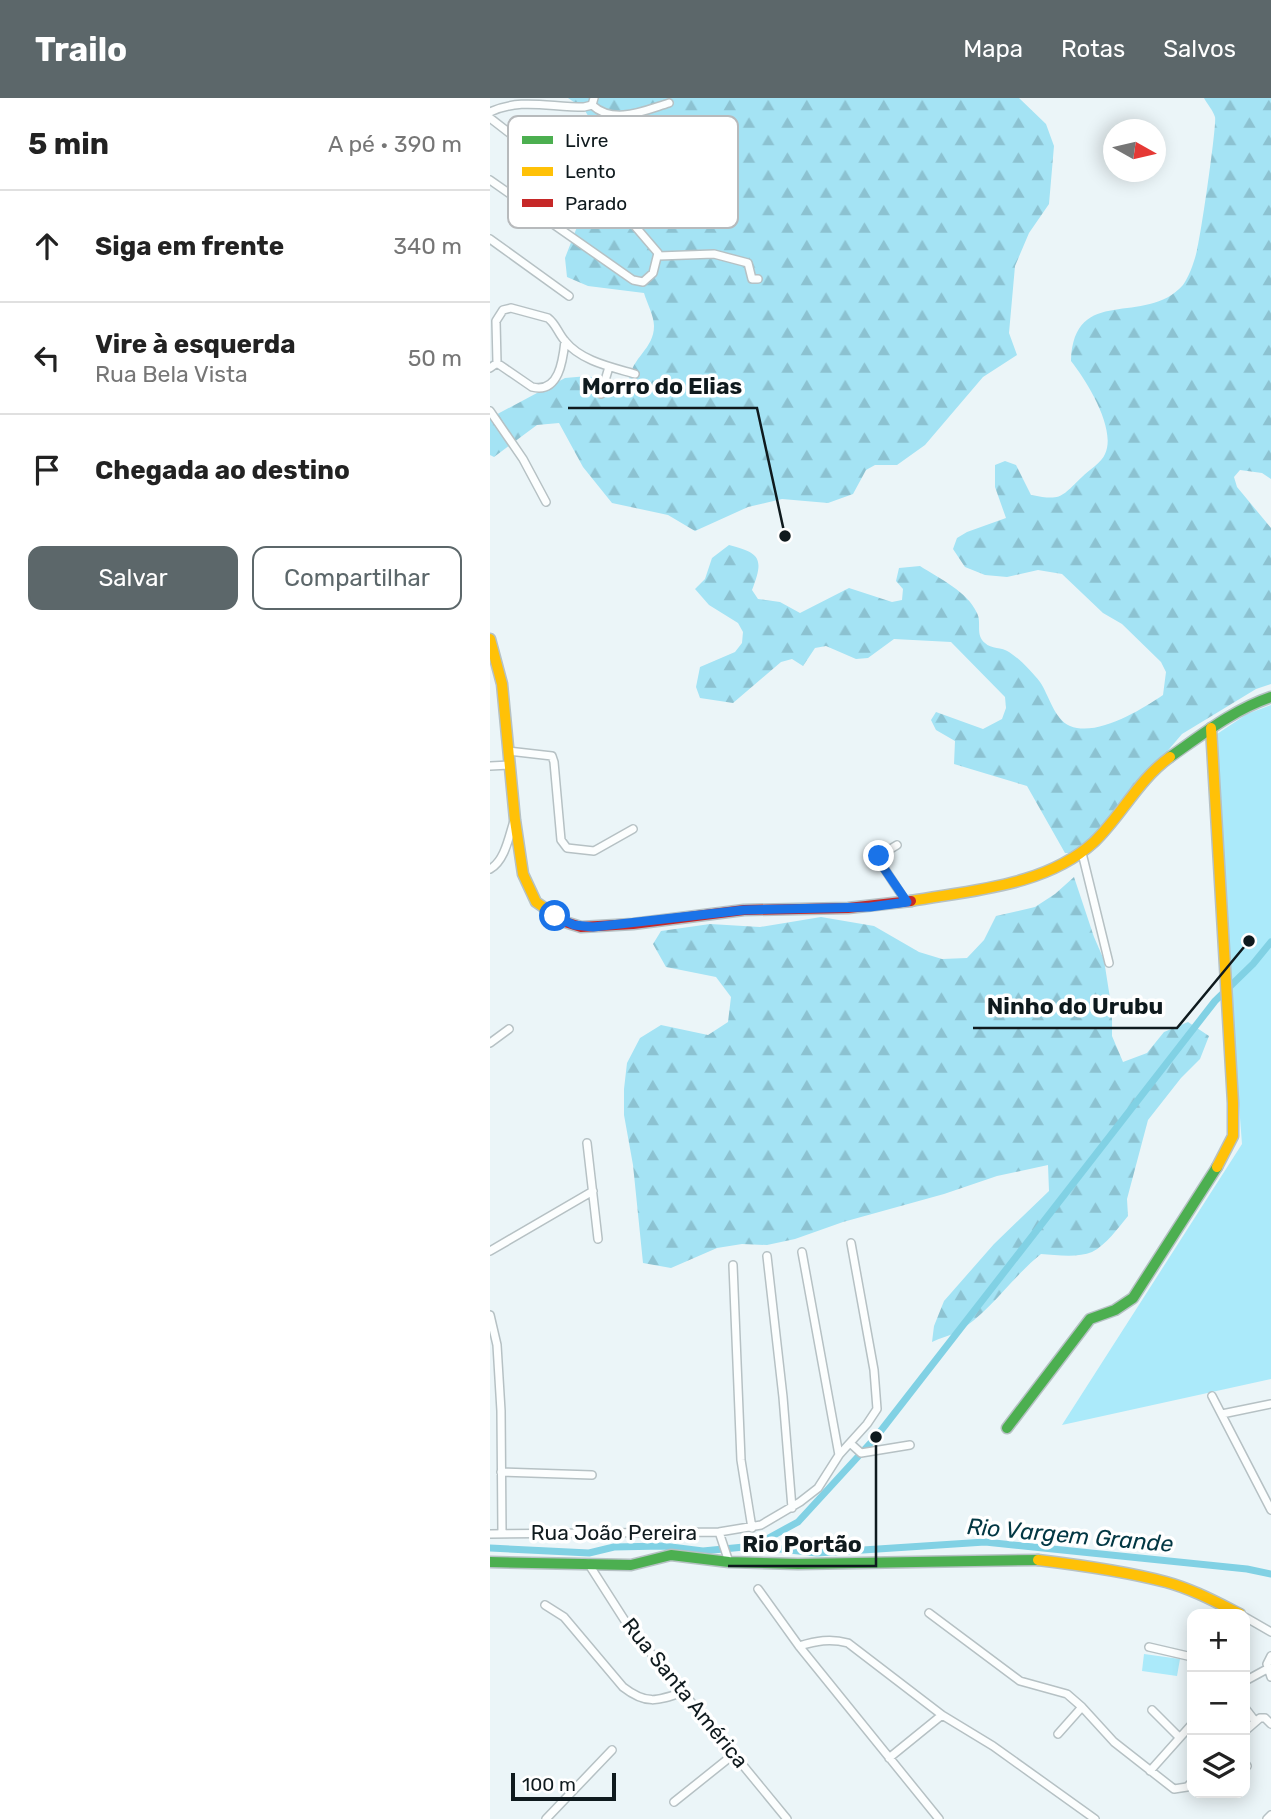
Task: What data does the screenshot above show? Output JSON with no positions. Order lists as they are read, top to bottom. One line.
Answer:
{"streets":{"street":["Rua João Pereira","Rua Santa América"]},"water":["Rio Vargem Grande"],"places":["Morro do Elias","Ninho do Urubu","Rio Portão"],"legend":["Livre","Lento","Parado"],"scale_bar":"100 m","north":"right","page":{"header":"Trailo","nav":["Mapa","Rotas","Salvos"],"heading":["5 min","A pé · 390 m"],"list":[["Siga em frente","340 m"],["Vire à esquerda","Rua Bela Vista","50 m"],"Chegada ao destino"],"buttons":["Salvar","Compartilhar"],"map_buttons":["+","−"],"scale":"100 m"}}
